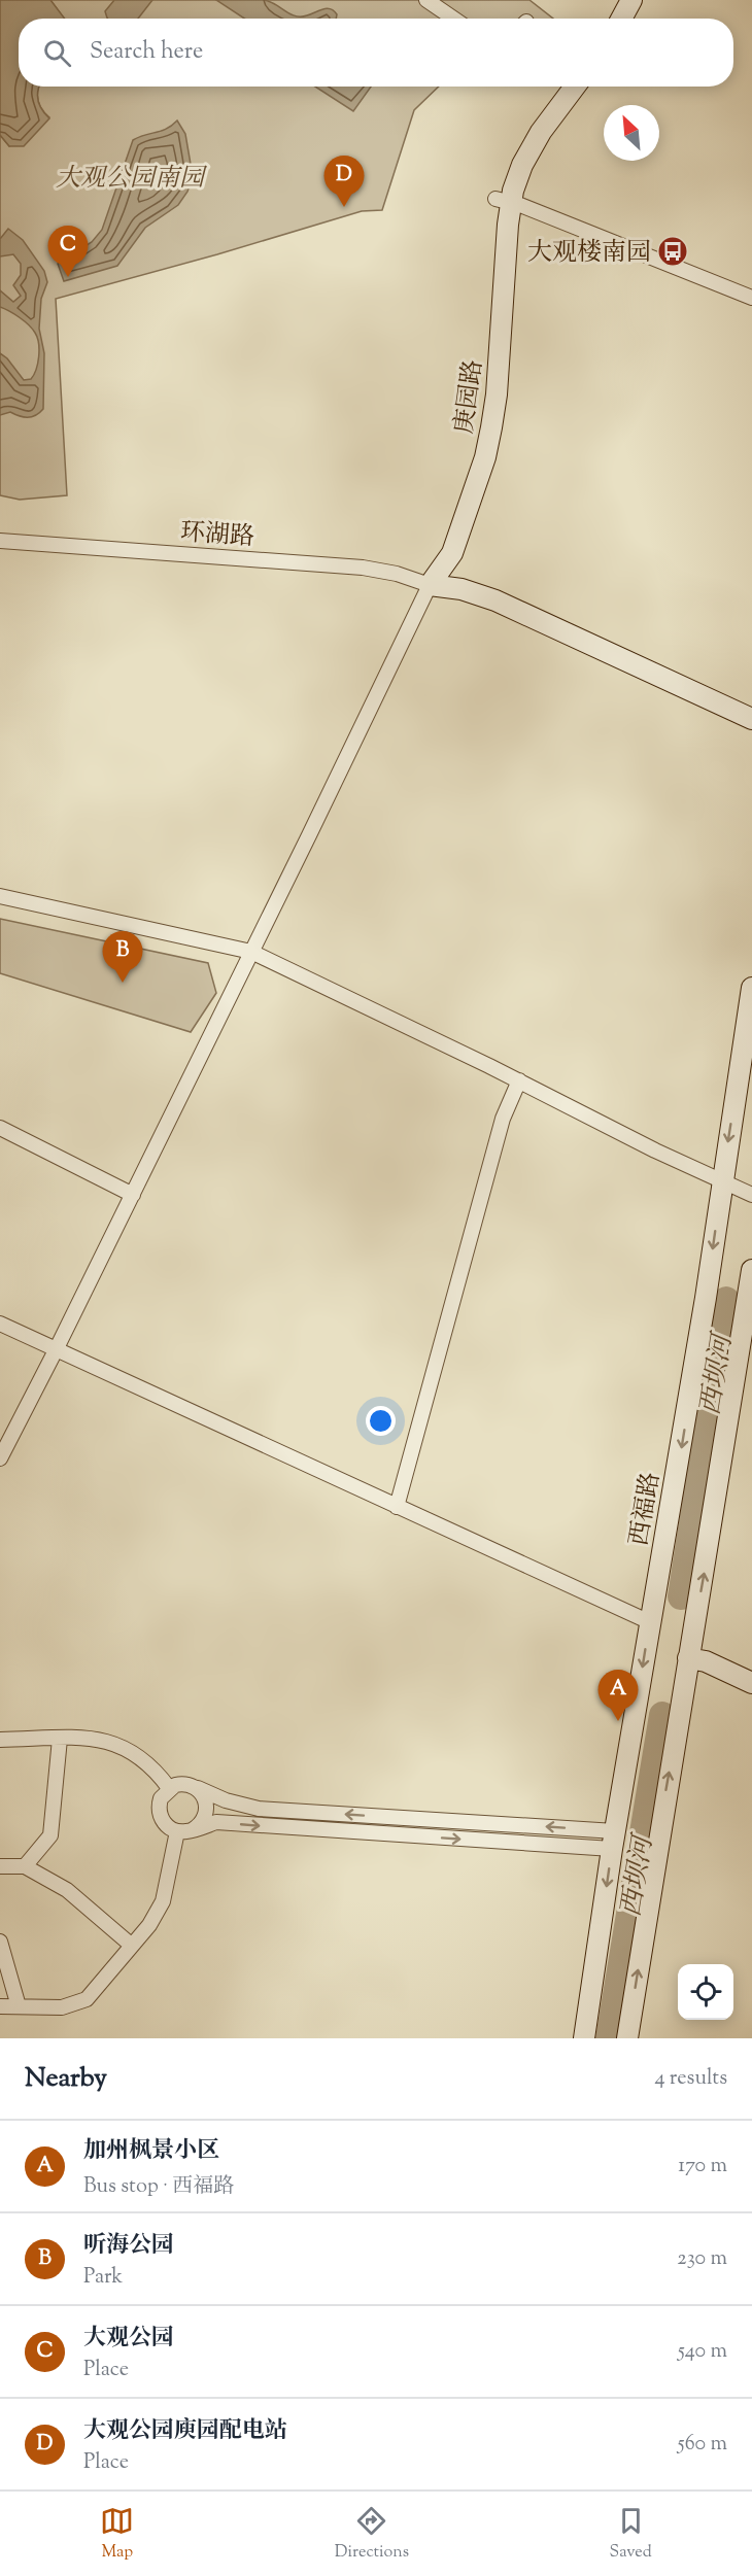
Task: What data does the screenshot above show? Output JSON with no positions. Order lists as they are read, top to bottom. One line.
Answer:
{"streets":{"main road":["庚园路","西福路"],"street":["环湖路"]},"crossings":[["庚园路","环湖路"]],"water":["西坝河"],"parks":["大观公园南园"],"places":{"bus stop":["大观楼南园"]},"north":"top left","page":{"search":"Search here","pins":["D","C","B","A"],"heading":["Nearby","4 results"],"list":[{"mark":"A","name":"加州枫景小区","note":"Bus stop · 西福路","value":"170 m"},{"mark":"B","name":"听海公园","note":"Park","value":"230 m"},{"mark":"C","name":"大观公园","note":"Place","value":"540 m"},{"mark":"D","name":"大观公园庾园配电站","note":"Place","value":"560 m"}],"nav":["Map","Directions","Saved"]}}
